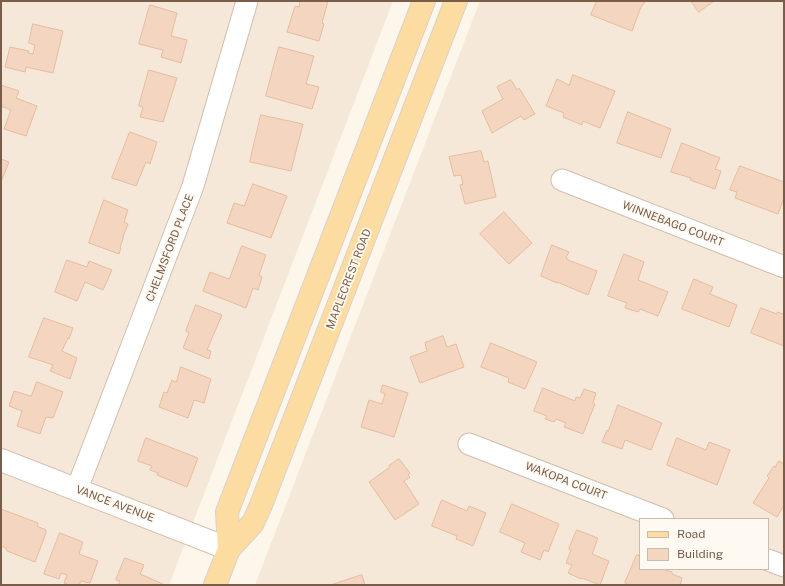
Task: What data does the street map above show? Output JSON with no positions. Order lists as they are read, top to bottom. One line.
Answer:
{"streets":{"main road":["MAPLECREST ROAD"],"street":["WINNEBAGO COURT","CHELMSFORD PLACE","WAKOPA COURT","VANCE AVENUE"]},"crossings":[["CHELMSFORD PLACE","VANCE AVENUE"],["MAPLECREST ROAD","VANCE AVENUE"]],"legend":["Road","Building"]}
